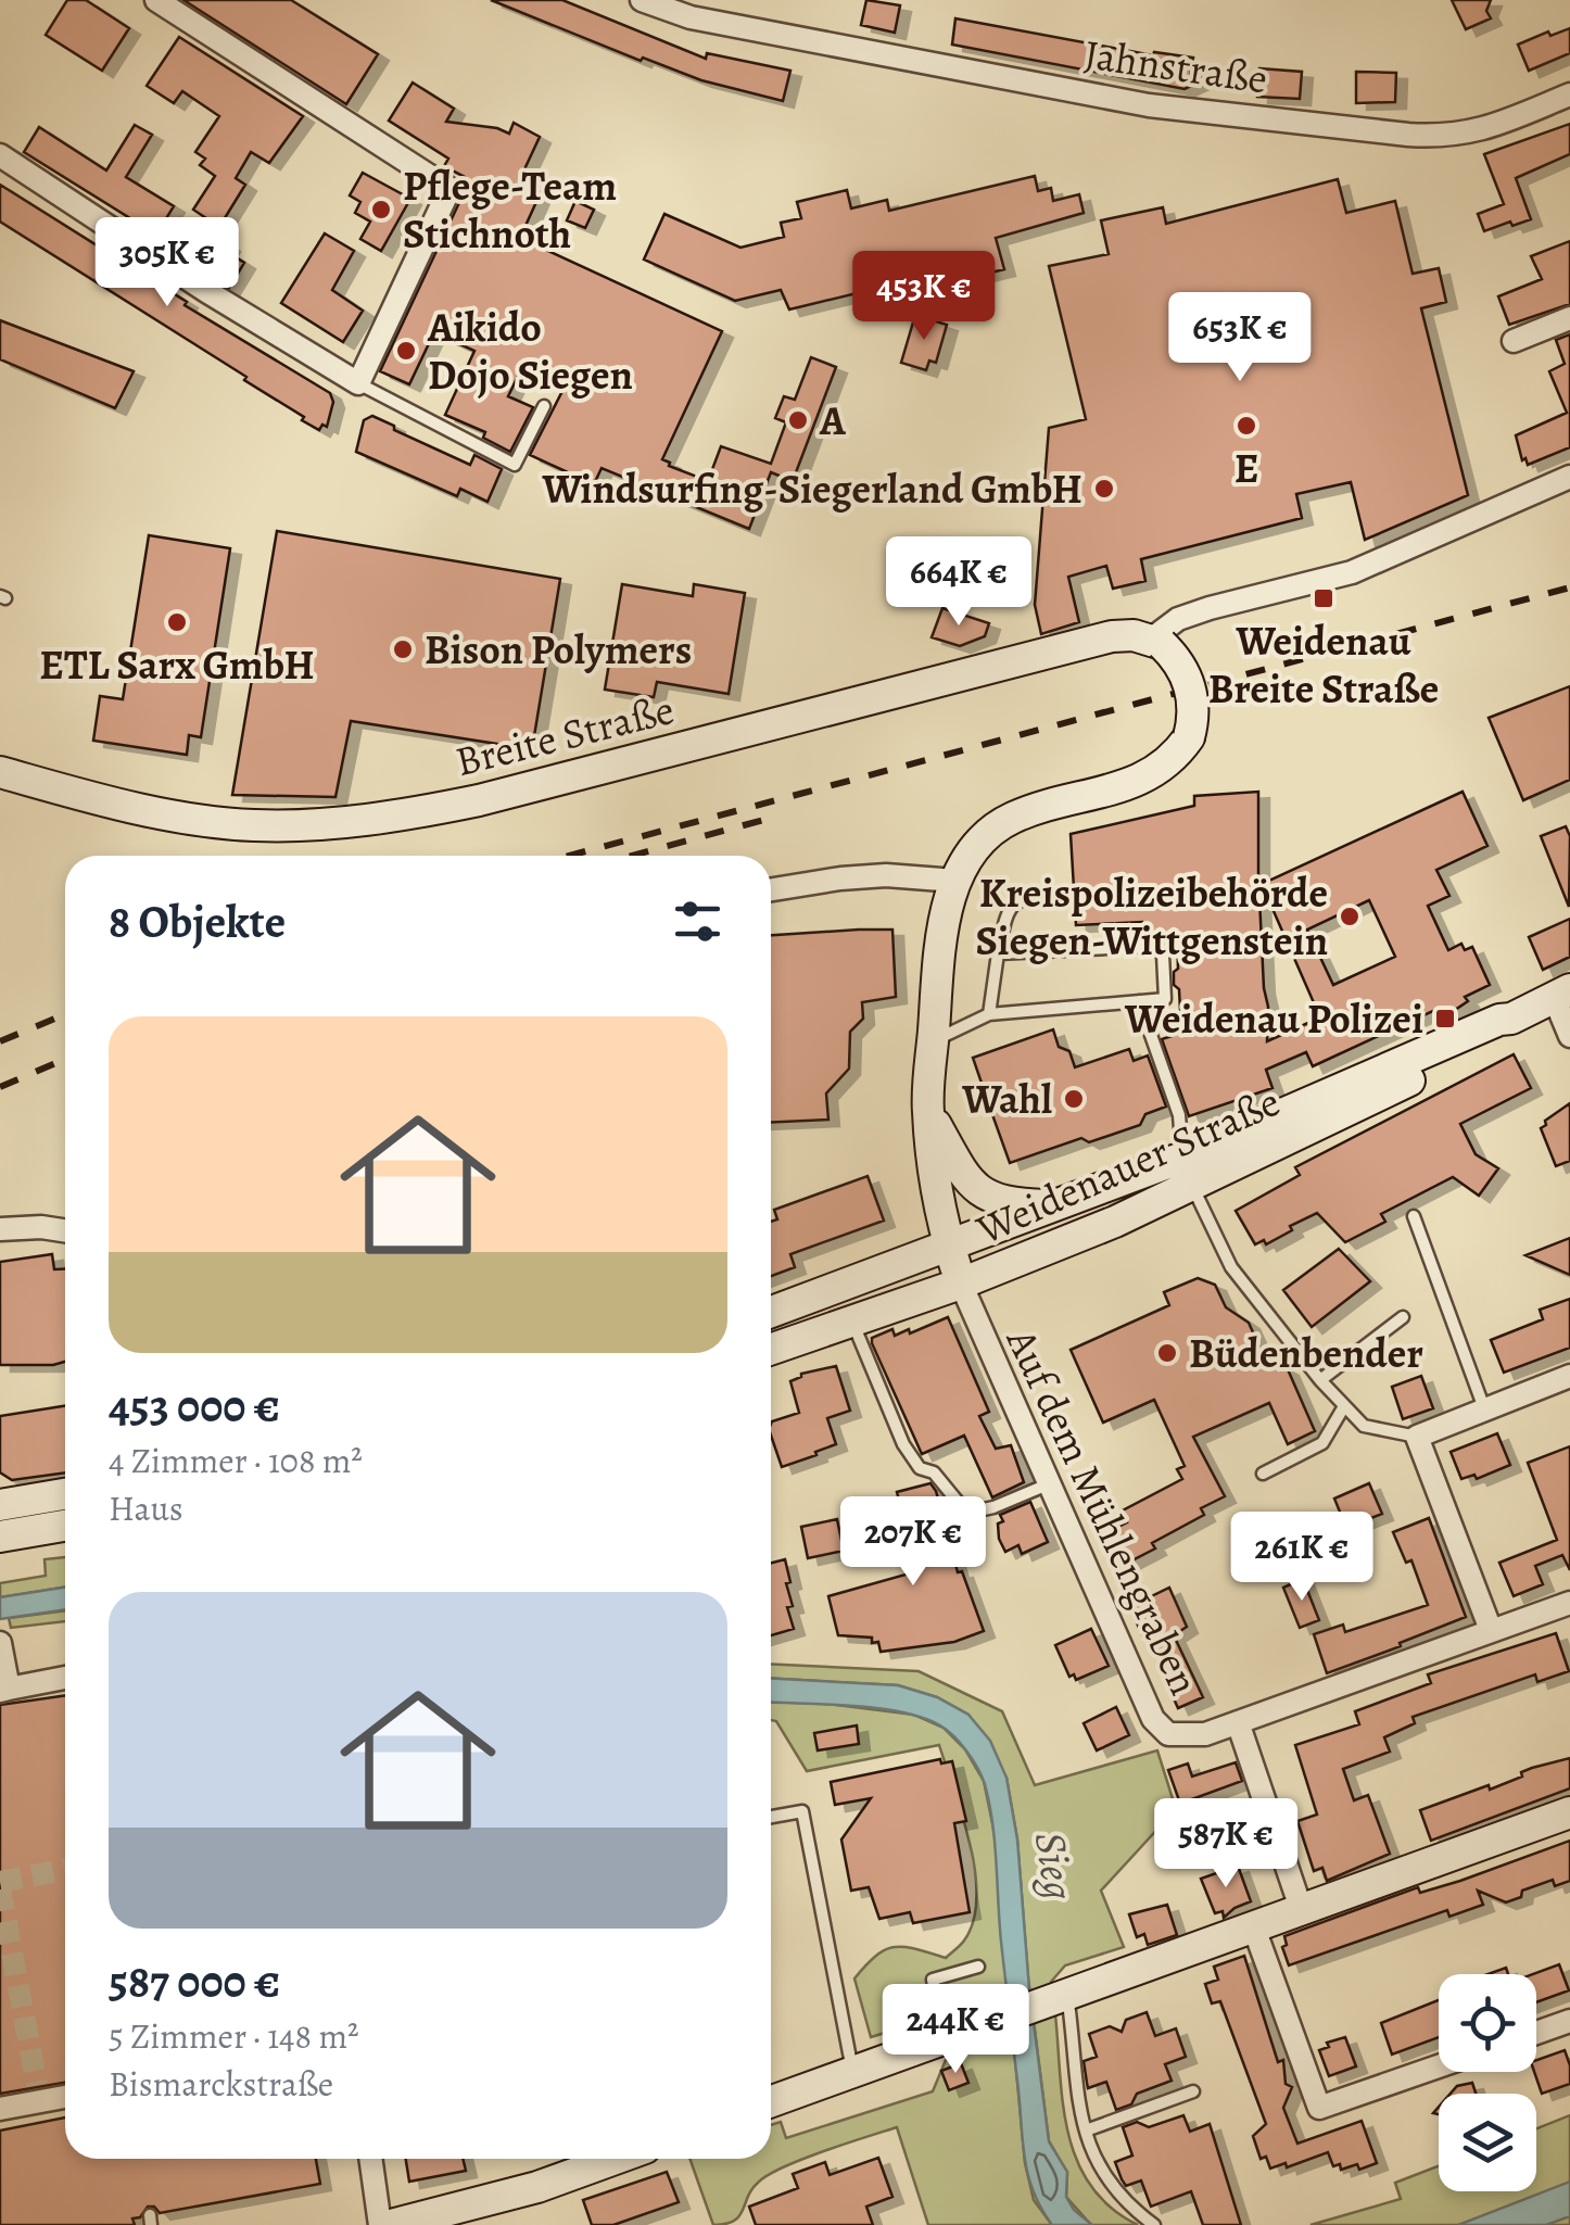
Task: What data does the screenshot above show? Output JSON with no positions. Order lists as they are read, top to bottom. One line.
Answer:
{"streets":{"street":["Jahnstraße","Breite Straße","Weidenauer Straße","Auf dem Mühlengraben"]},"crossings":[["Weidenauer Straße","Auf dem Mühlengraben"]],"water":["Sieg"],"places":{"other":["Pflege-Team Stichnoth","Aikido Dojo Siegen","A","E","Windsurfing-Siegerland GmbH","ETL Sarx GmbH","Bison Polymers","Kreispolizeibehörde Siegen-Wittgenstein","Wahl","Büdenbender"],"transit":["Weidenau Breite Straße","Weidenau Polizei"]},"page":{"price":["305K €","453K €","653K €","664K €","207K €","261K €","587K €","244K €"],"heading":"8 Objekte","list":[{"name":"453 000 €","note":"4 Zimmer · 108 m² · Haus"},{"name":"587 000 €","note":"5 Zimmer · 148 m² · Bismarckstraße"}]}}
